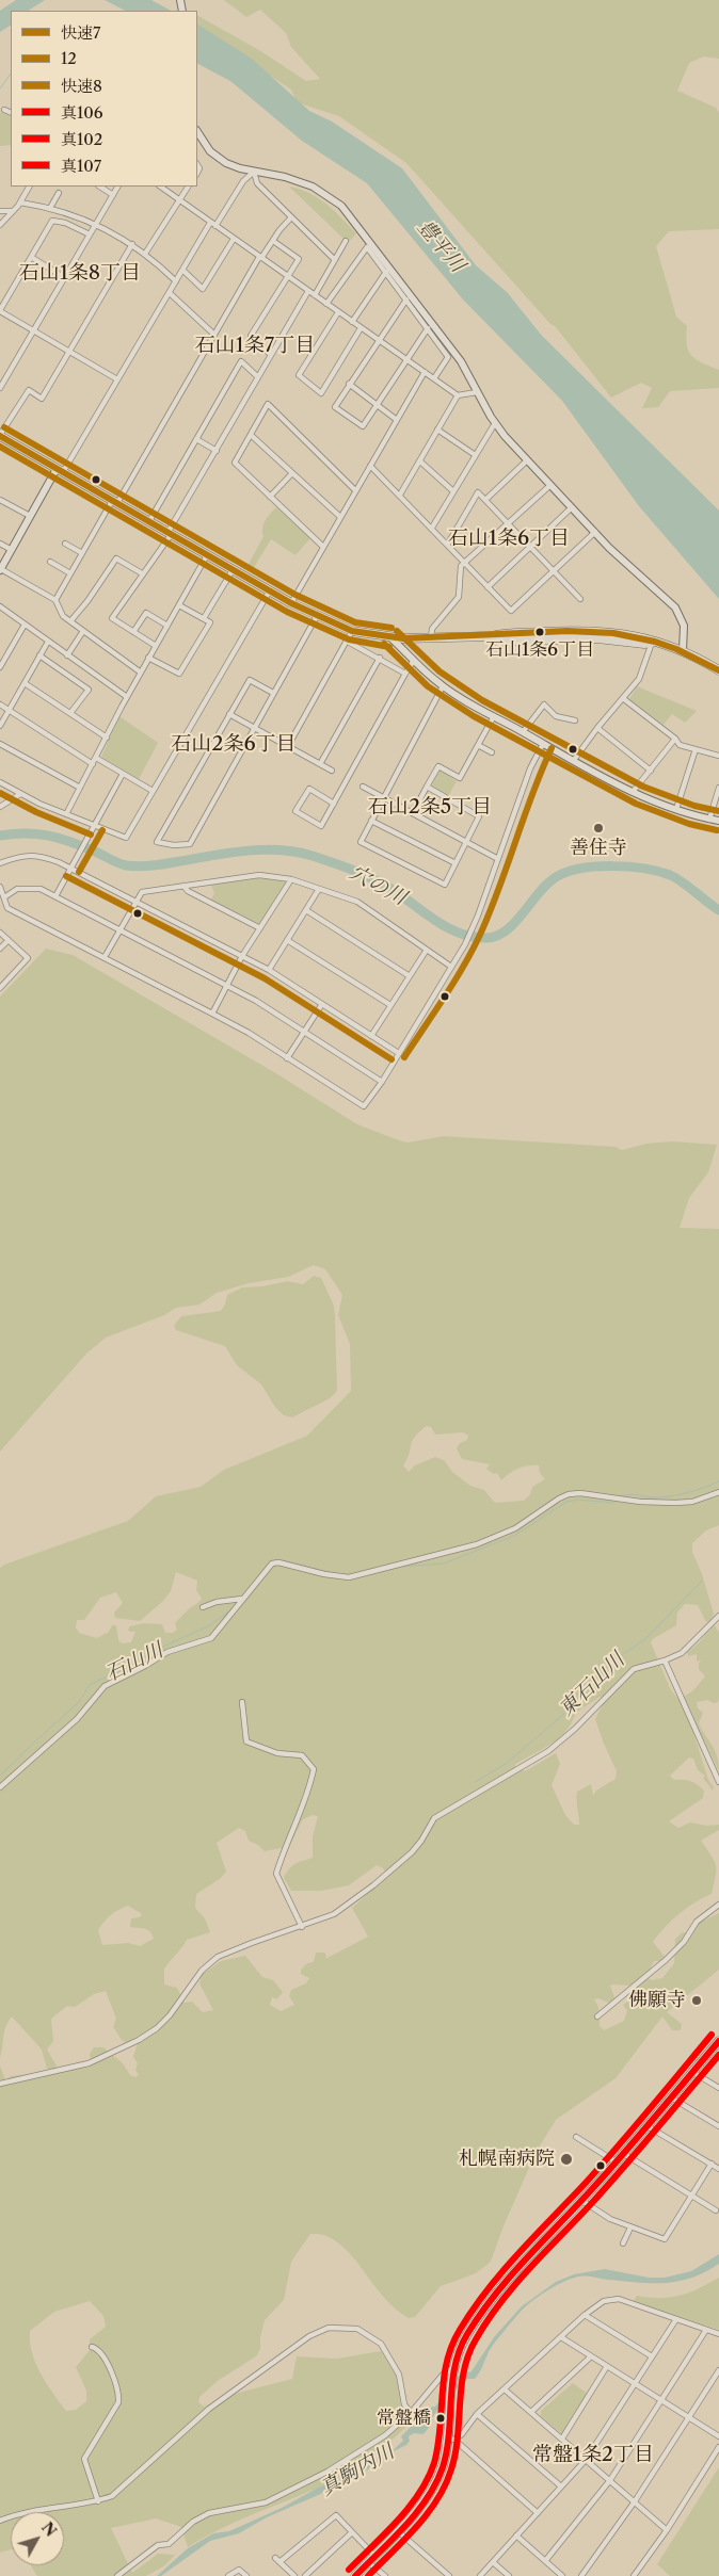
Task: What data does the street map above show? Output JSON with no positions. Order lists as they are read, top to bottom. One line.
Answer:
{"districts":["石山1条8丁目","石山1条7丁目","石山1条6丁目","石山2条6丁目","石山2条5丁目","常盤1条2丁目"],"water":["豊平川","穴の川","石山川","東石山川","真駒内川"],"places":["石山1条6丁目","善住寺","佛願寺","札幌南病院","常盤橋"],"lines":["transit line 快速8","transit line 快速7","transit line 12","transit line 真107","transit line 真106","transit line 真102"],"legend":["快速7","12","快速8","真106","真102","真107"],"north":"top right"}
